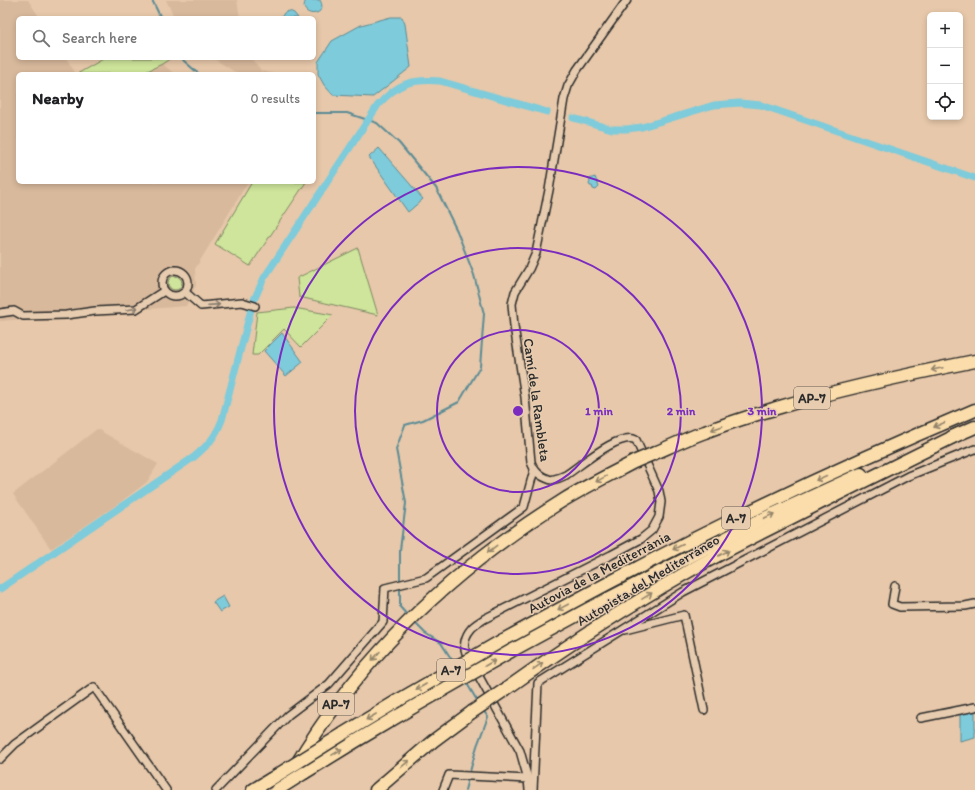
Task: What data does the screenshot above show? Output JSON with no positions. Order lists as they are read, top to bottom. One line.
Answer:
{"streets":{"highway":["AP-7","A-7","Autovia de la Mediterrània","Autopista del Mediterráneo"],"street":["Camí de la Rambleta"]},"crossings":[["Autovia de la Mediterrània","Autopista del Mediterráneo"]],"page":{"map_buttons":["+","−"],"search":"Search here","heading":["Nearby","0 results"]},"rings":["1 min","2 min","3 min"]}
